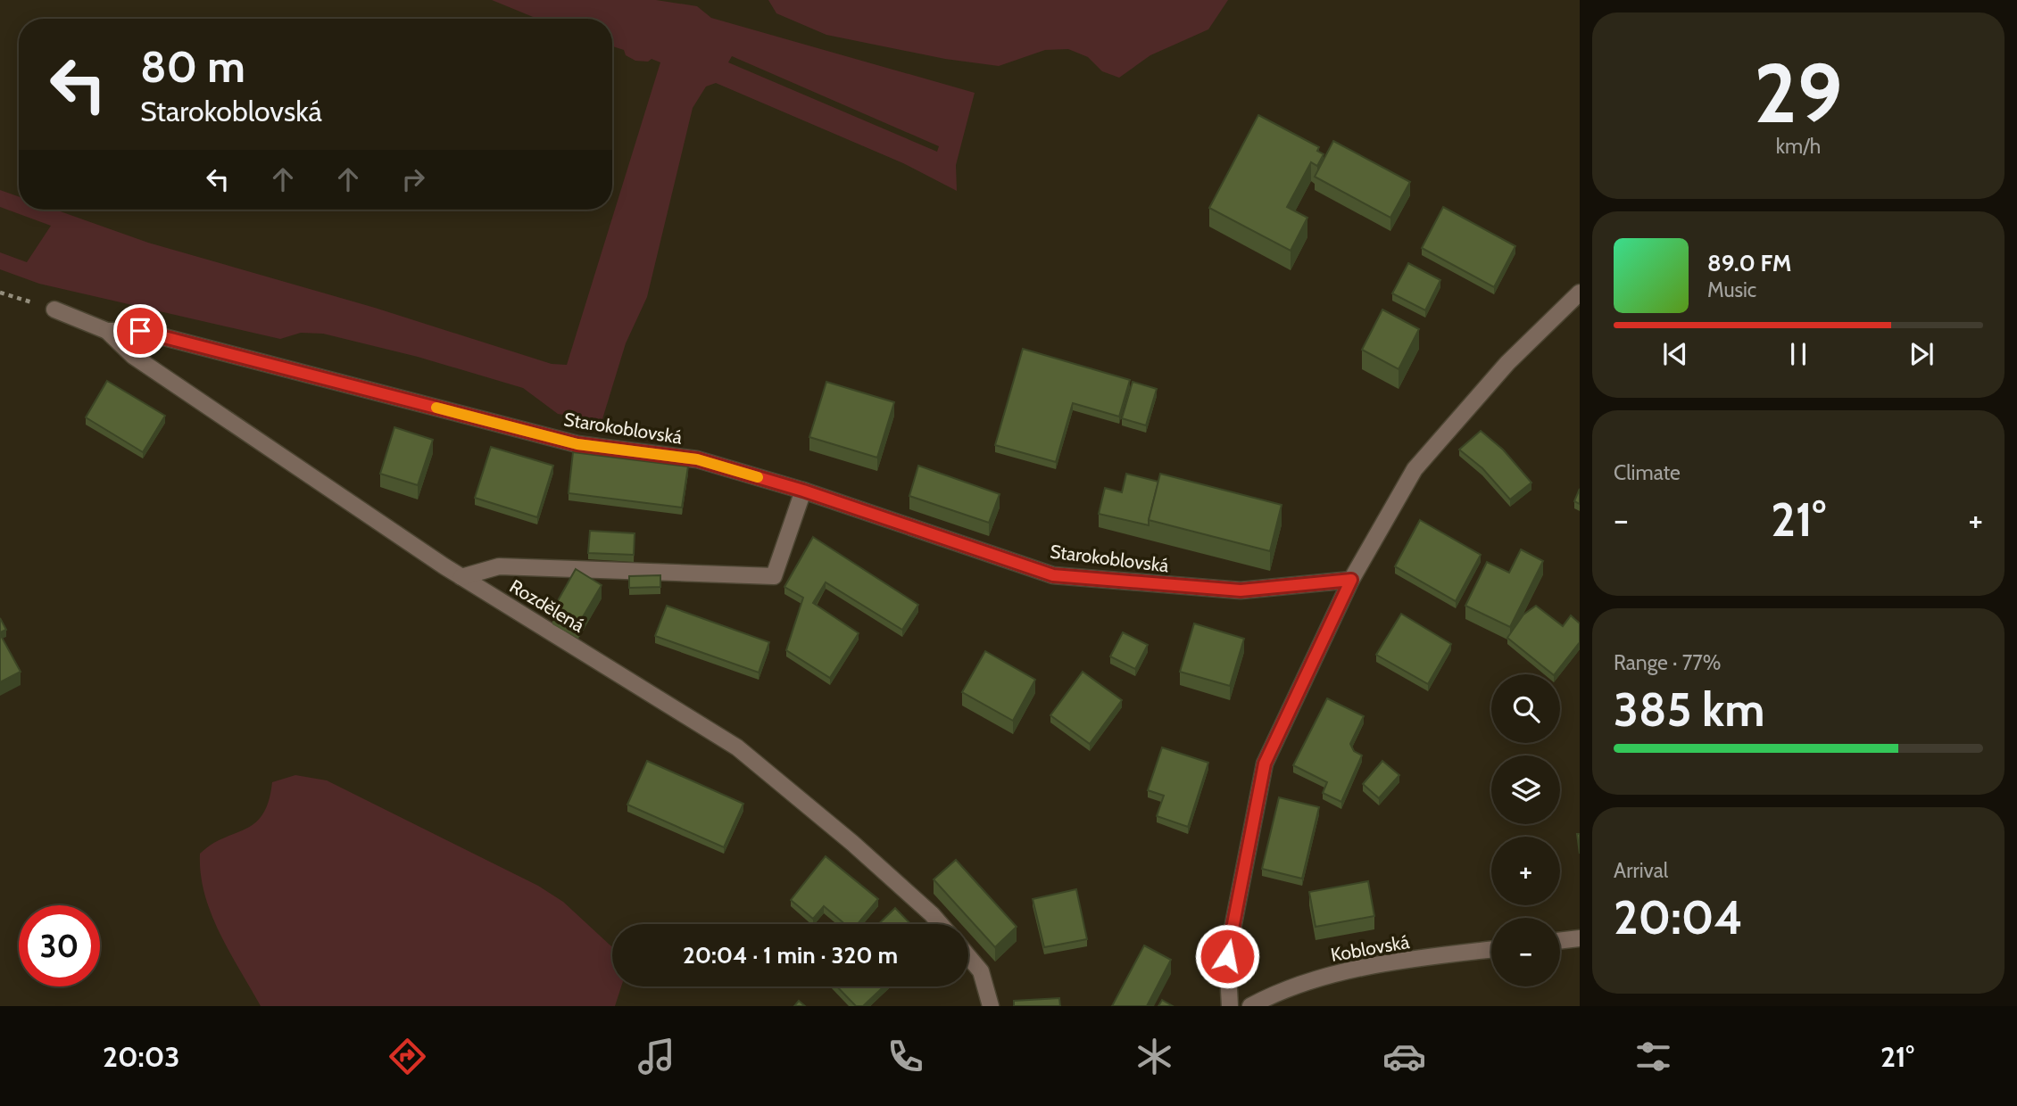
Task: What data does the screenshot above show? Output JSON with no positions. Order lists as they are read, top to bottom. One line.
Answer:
{"streets":{"street":["Starokoblovská","Rozdělená","Koblovská"]},"crossings":[["Starokoblovská","Rozdělená"]],"page":{"tile":[["29","km/h"],"Climate",["Range · 77%","385 km"],["Arrival","20:04"]],"turn":["80 m","Starokoblovská"],"song":["89.0 FM","Music"],"heat":["−","21°","+"],"map_buttons":["+","−"],"limit":"30","trip":"20:04 · 1 min · 320 m","tabs":["20:03","21°"]}}
